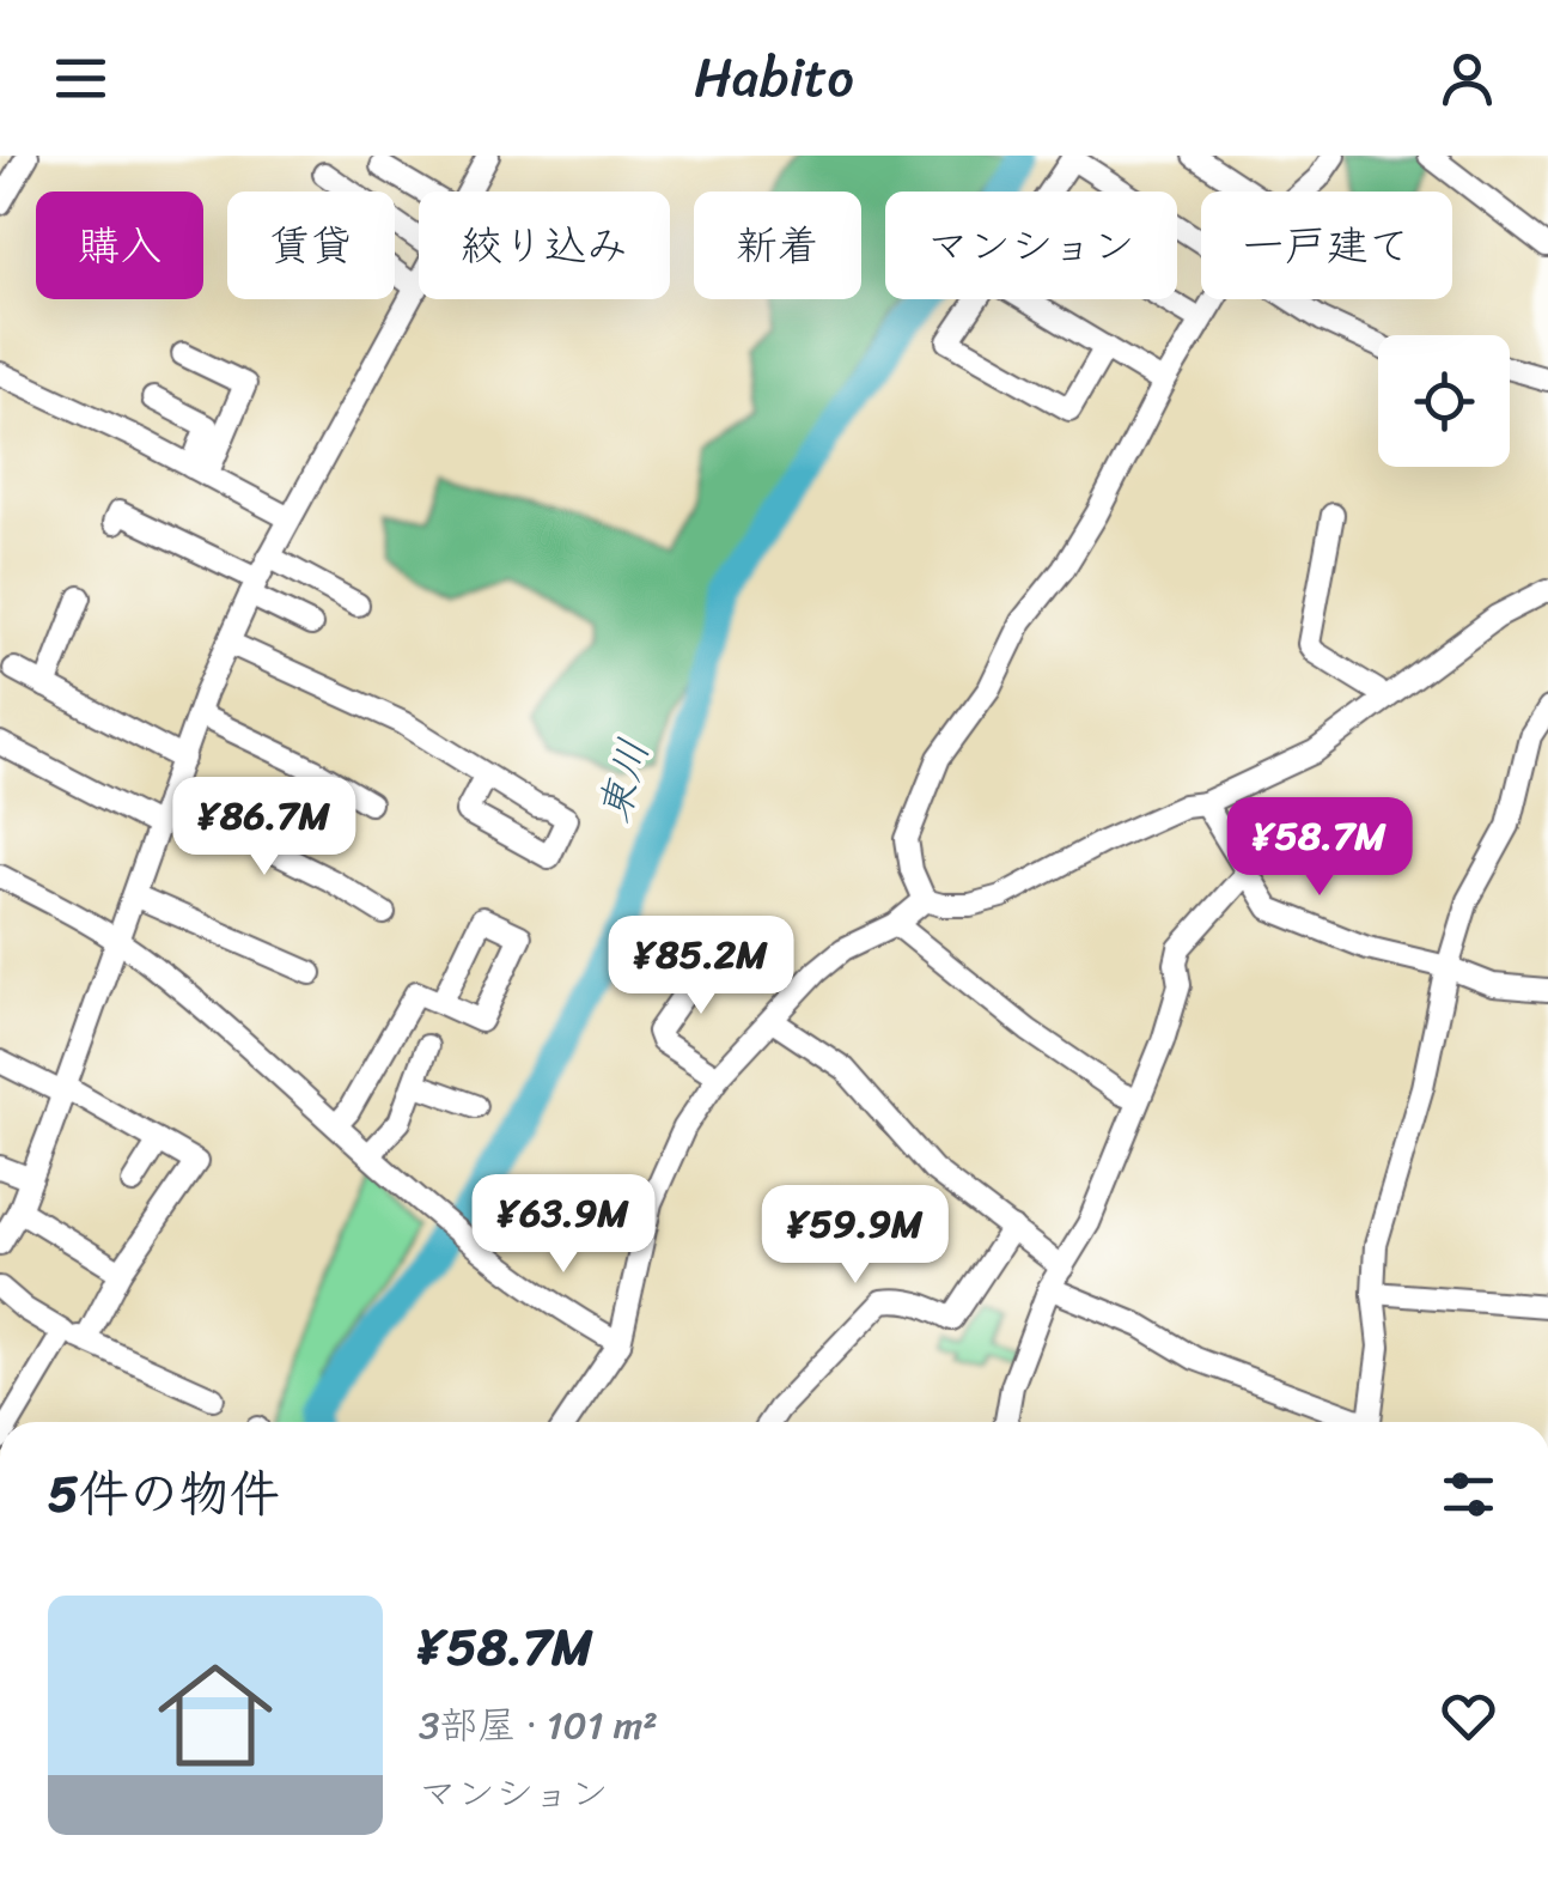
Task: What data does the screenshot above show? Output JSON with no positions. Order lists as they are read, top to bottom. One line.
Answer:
{"water":["東川"],"page":{"header":"Habito","chip":["購入","賃貸","絞り込み","新着","マンション","一戸建て"],"price":["¥86.7M","¥58.7M","¥85.2M","¥63.9M","¥59.9M"],"heading":"5件の物件","list":[{"name":"¥58.7M","note":"3部屋 · 101 m² · マンション"}]}}
